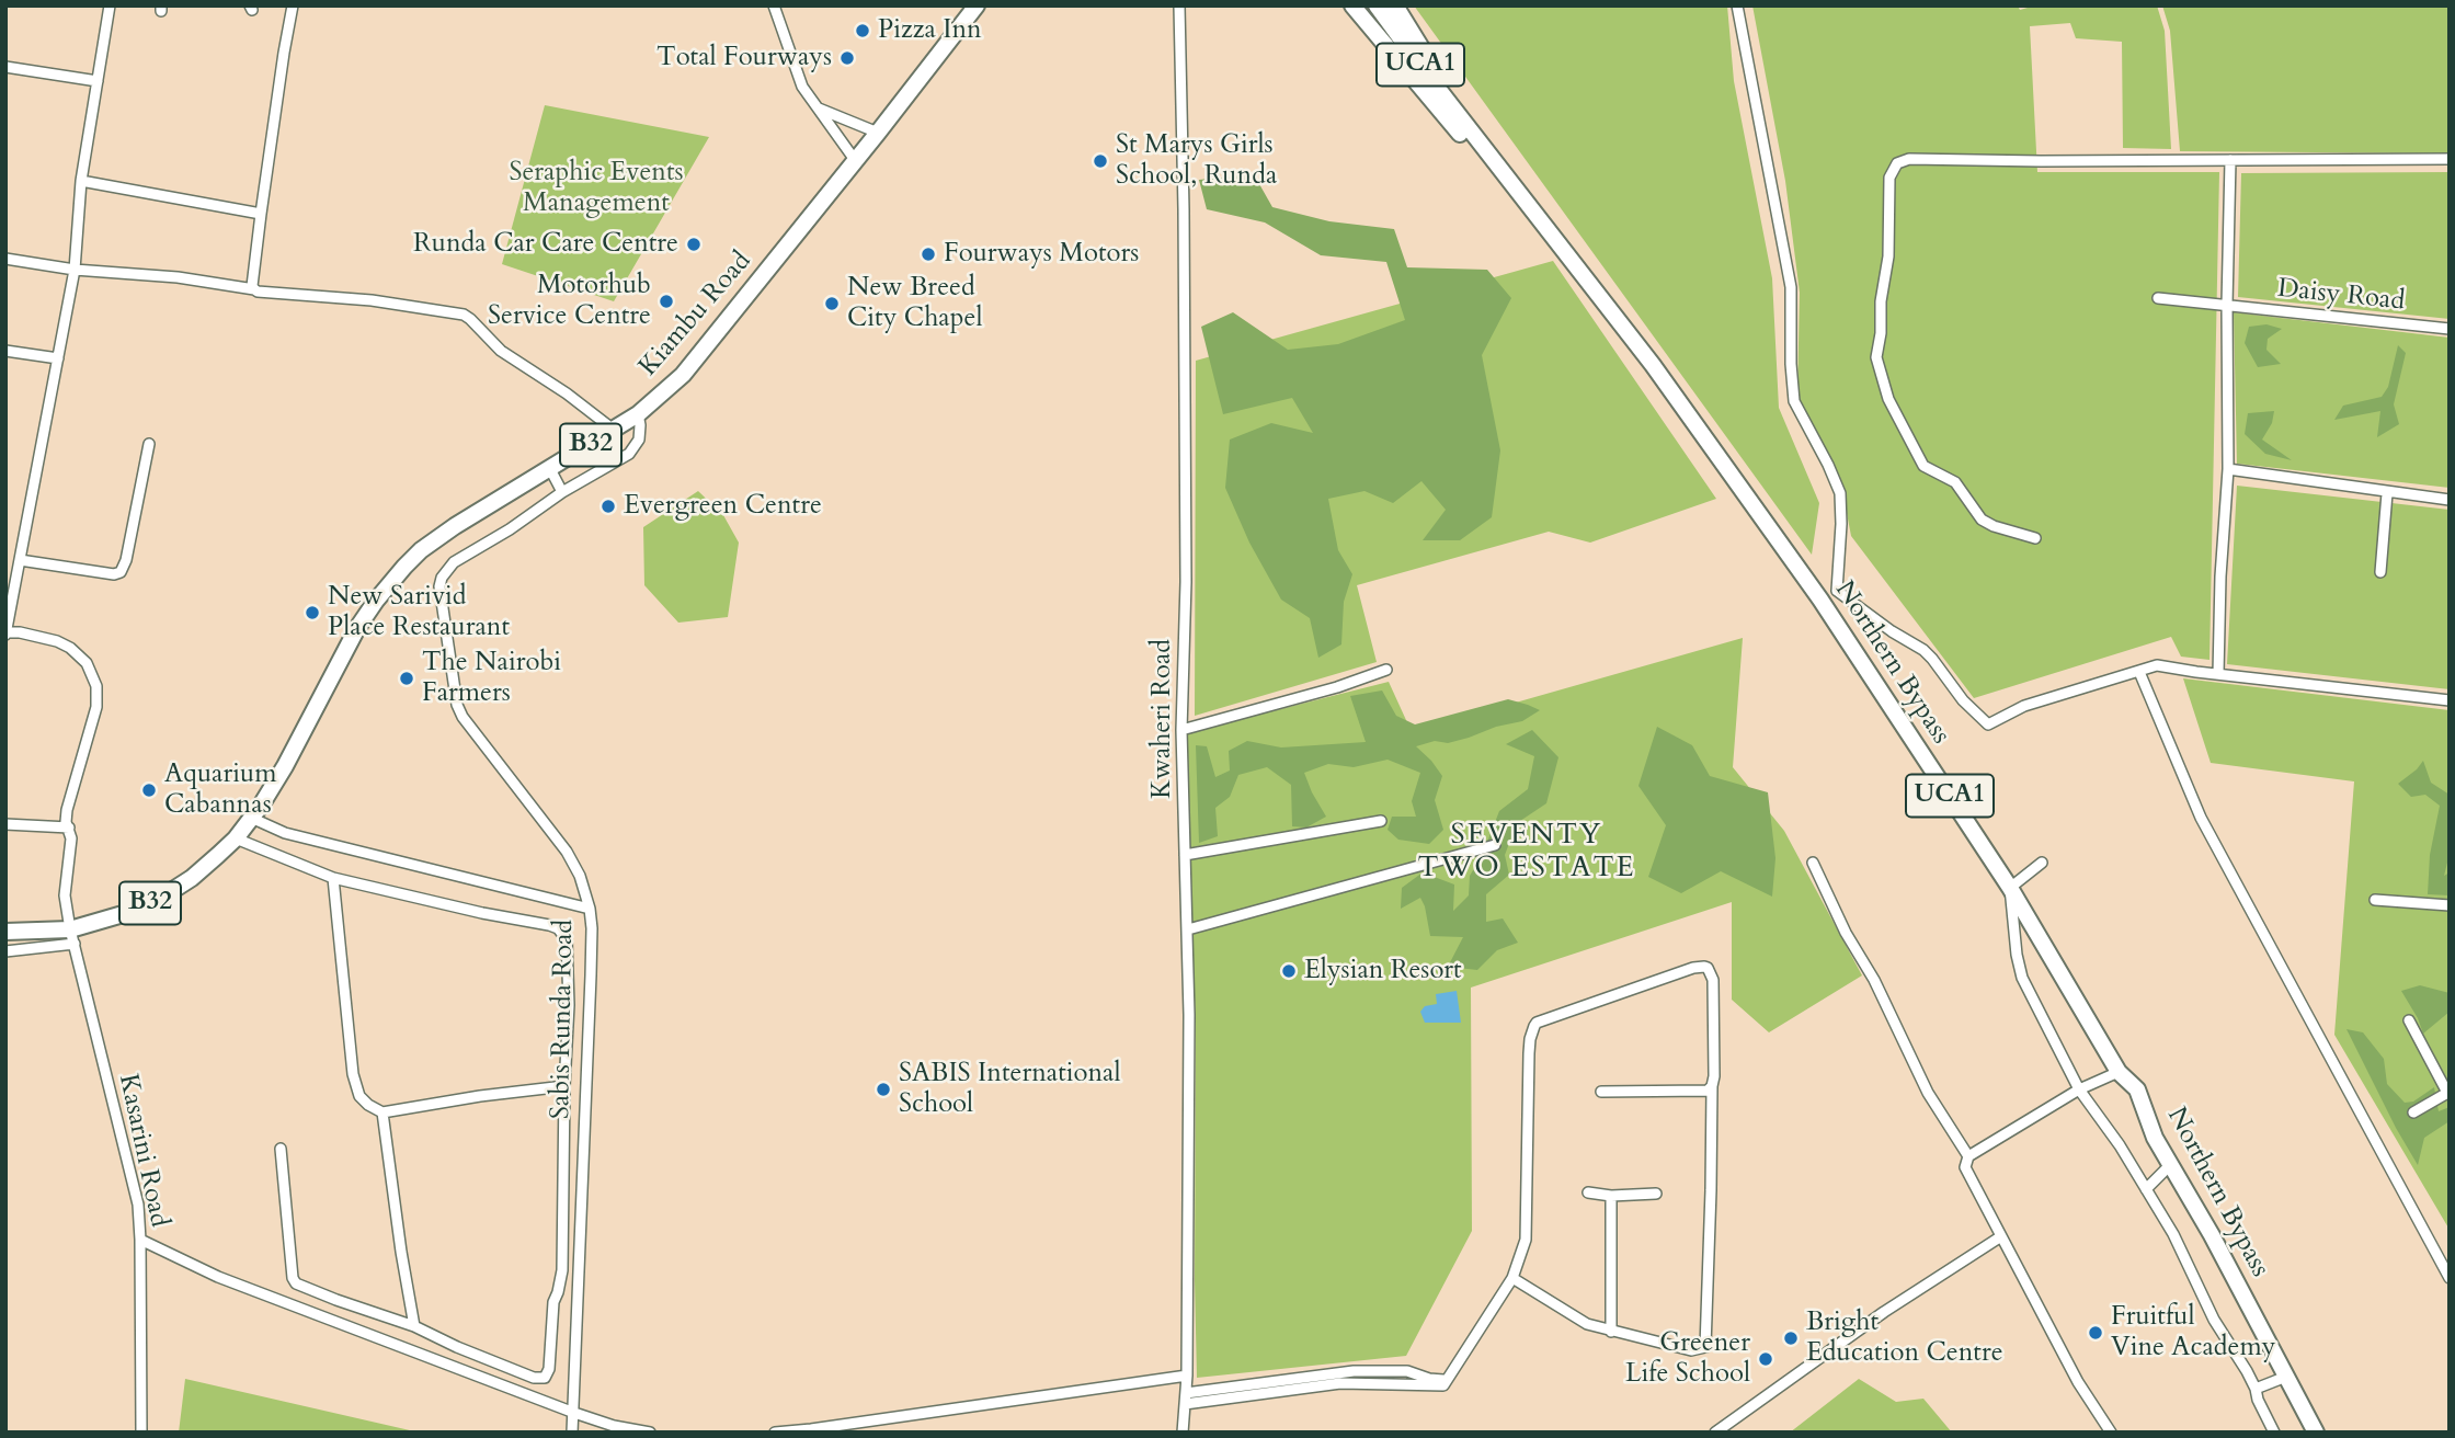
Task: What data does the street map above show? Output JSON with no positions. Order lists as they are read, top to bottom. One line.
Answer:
{"streets":{"main road":["UCA1","Kiambu Road","B32","Northern Bypass"],"street":["Daisy Road","Kwaheri Road","Sabis Runda Road","Kasarini Road"]},"crossings":[["Kiambu Road","Sabis Runda Road"],["Kiambu Road","Kasarini Road"]],"districts":["SEVENTY TWO ESTATE"],"parks":["Seraphic Events Management"],"places":["Pizza Inn","Total Fourways","St Marys Girls School, Runda","Runda Car Care Centre","Fourways Motors","Motorhub Service Centre","New Breed City Chapel","Evergreen Centre","New Sarivid Place Restaurant","The Nairobi Farmers","Aquarium Cabannas","Elysian Resort","SABIS International School","Fruitful Vine Academy","Bright Education Centre","Greener Life School"]}
